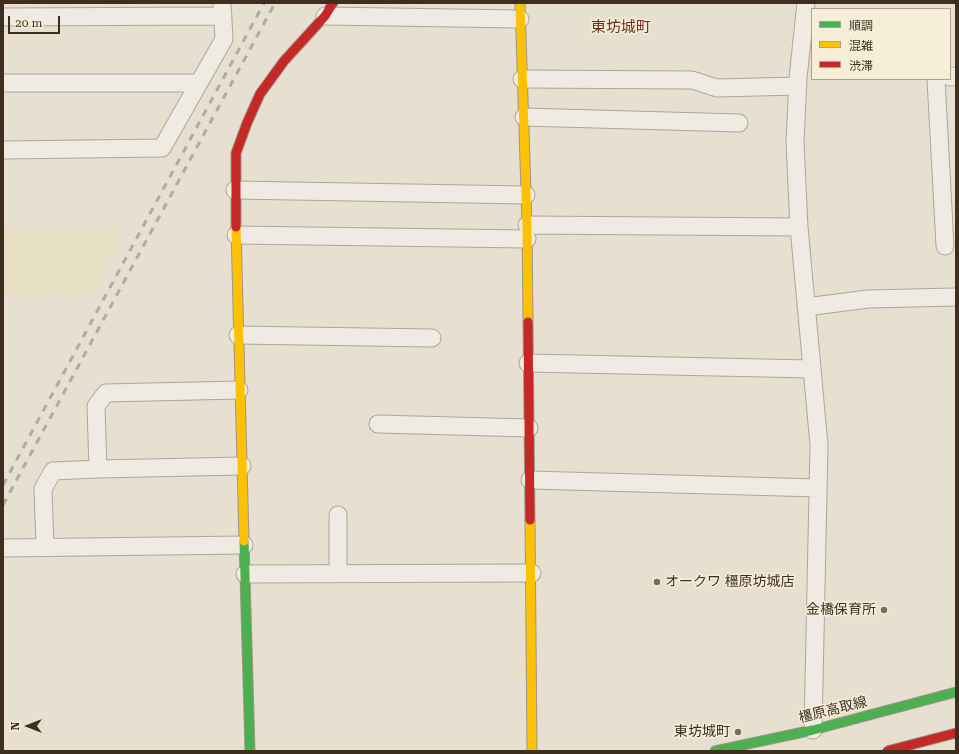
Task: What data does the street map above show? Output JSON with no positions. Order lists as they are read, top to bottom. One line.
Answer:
{"streets":{"main road":["橿原高取線"]},"districts":["東坊城町"],"places":["オークワ 橿原坊城店","金橋保育所","東坊城町"],"legend":["順調","混雑","渋滞"],"scale_bar":"20 m","north":"left"}
